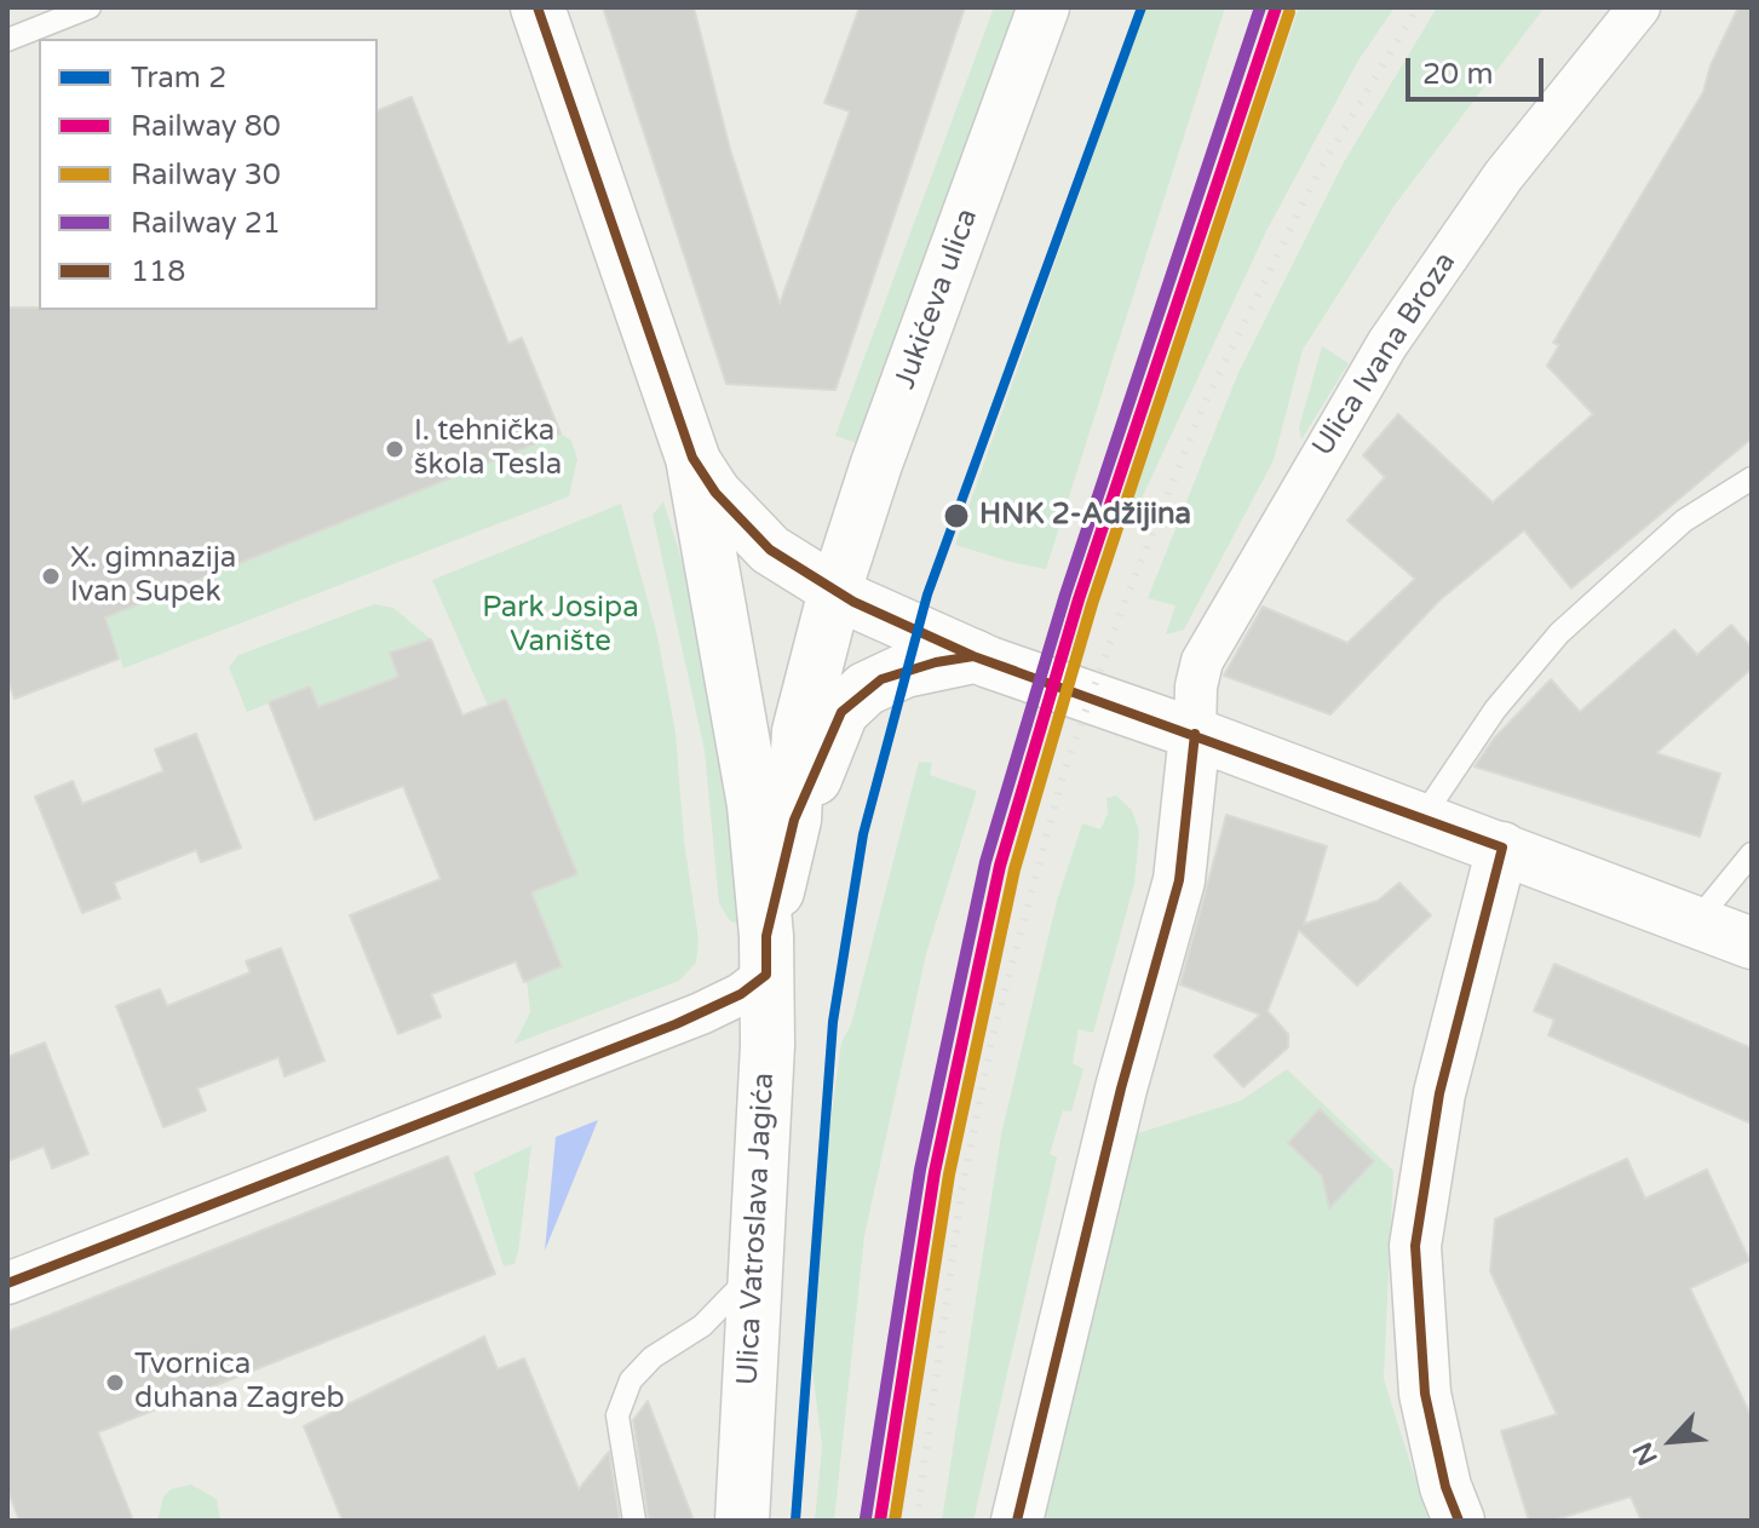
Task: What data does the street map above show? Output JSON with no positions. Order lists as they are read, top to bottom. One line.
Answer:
{"streets":{"main road":["Ulica Vatroslava Jagića"],"street":["Jukićeva ulica","Ulica Ivana Broza"]},"parks":["Park Josipa Vanište"],"places":["I. tehnička škola Tesla","HNK 2-Adžijina","X. gimnazija Ivan Supek","Tvornica duhana Zagreb"],"lines":["tram line 2","rail line 80","rail line 21","transit line 118","rail line 30"],"legend":["Tram 2","Railway 80","Railway 30","Railway 21","118"],"scale_bar":"20 m","north":"bottom left"}
